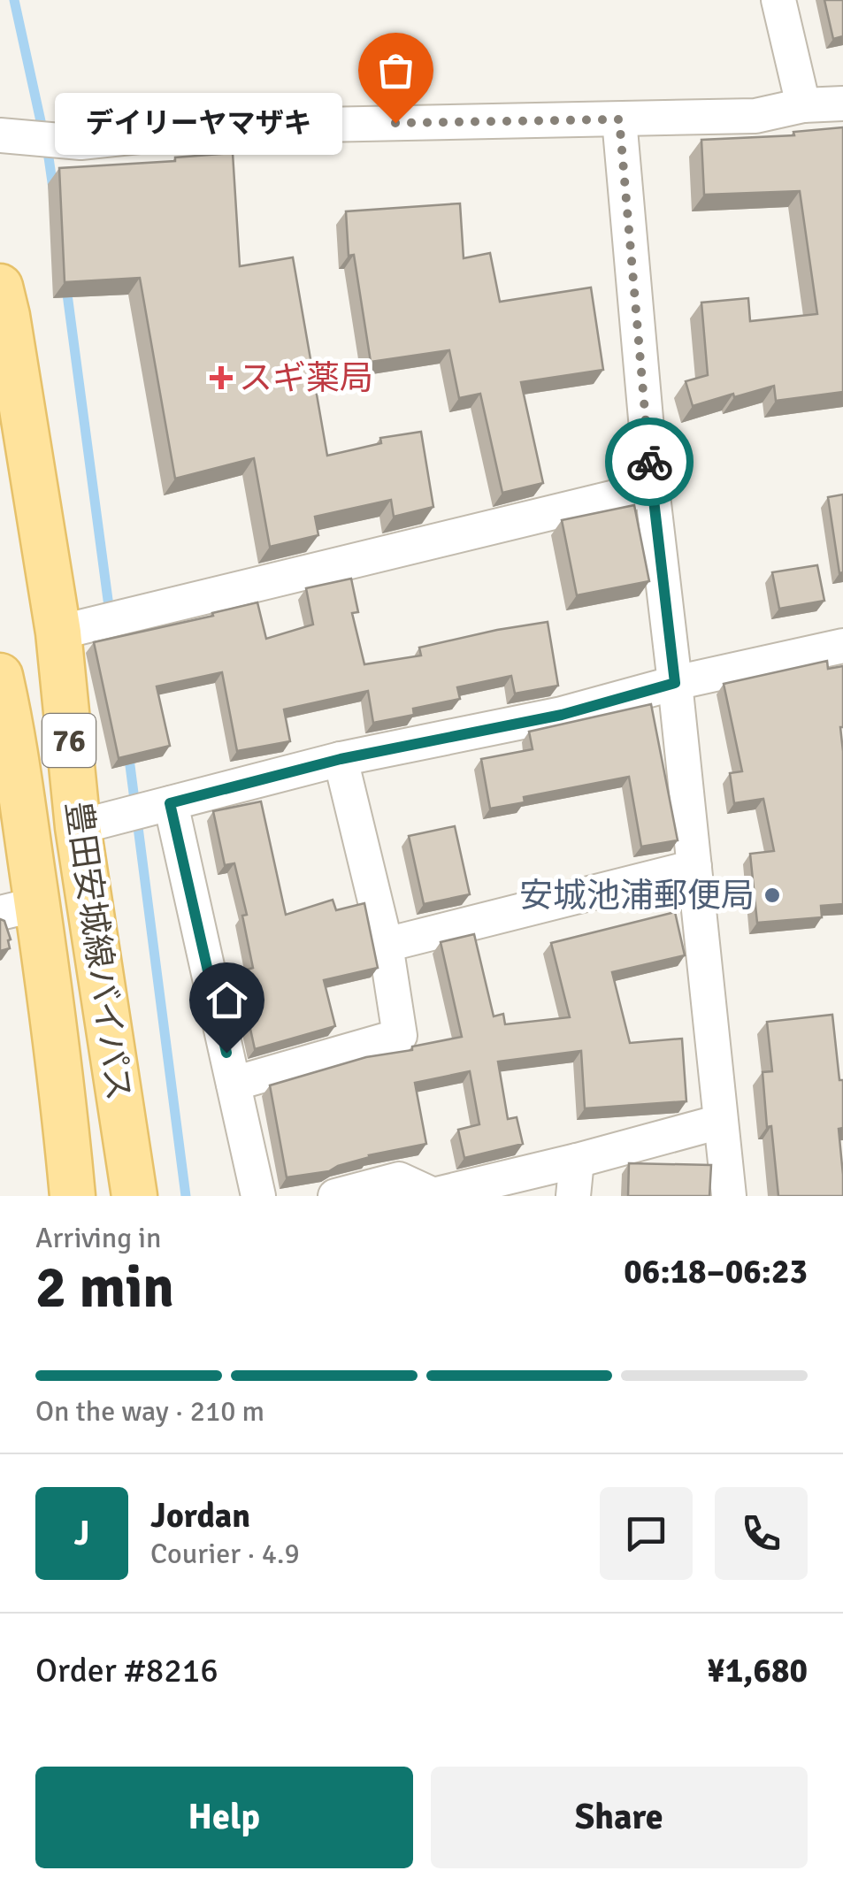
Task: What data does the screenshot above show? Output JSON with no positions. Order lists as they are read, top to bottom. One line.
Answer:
{"streets":{"main road":["76","豊田安城線バイパス"]},"places":{"other":["デイリーヤマザキ","安城池浦郵便局"],"health":["スギ薬局"]},"page":{"bubble":"デイリーヤマザキ","heading":["2 min","Arriving in","06:18–06:23"],"panel":["Jordan","Courier · 4.9","Order #8216","¥1,680"],"bar":"On the way · 210 m","round":"J","buttons":["Help","Share"]}}
